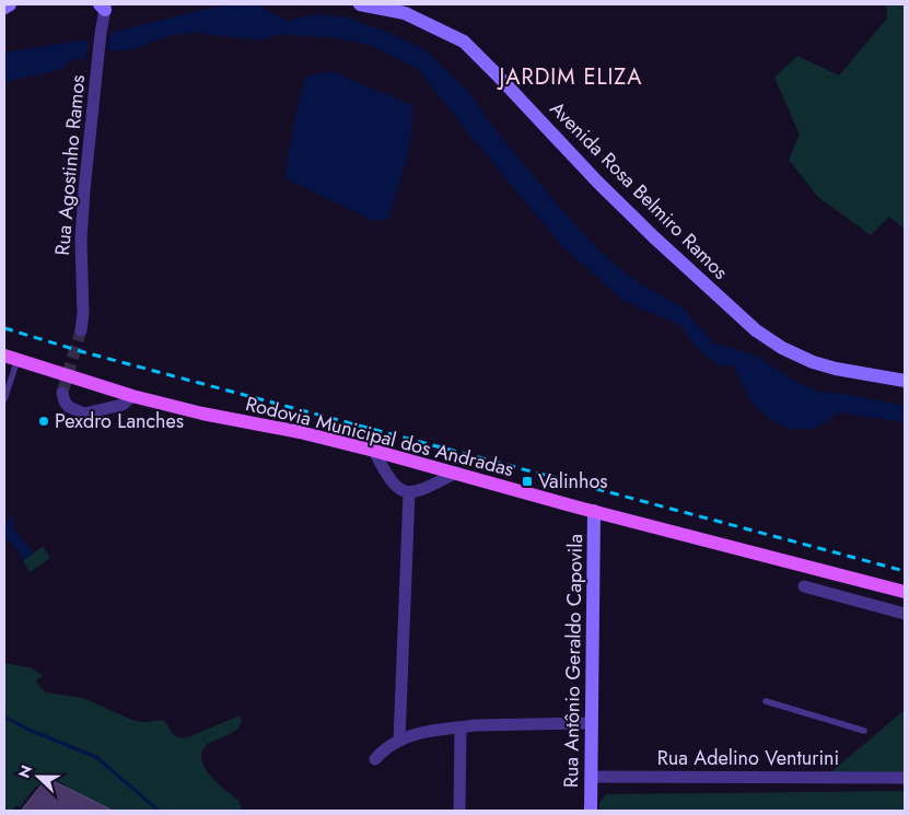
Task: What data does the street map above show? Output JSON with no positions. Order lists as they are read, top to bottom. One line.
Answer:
{"streets":{"main road":["Avenida Rosa Belmiro Ramos","Rodovia Municipal dos Andradas","Rua Antônio Geraldo Capovila"],"street":["Rua Agostinho Ramos","Rua Adelino Venturini"]},"crossings":[["Rodovia Municipal dos Andradas","Rua Antônio Geraldo Capovila"],["Rua Antônio Geraldo Capovila","Rua Adelino Venturini"]],"districts":["JARDIM ELIZA"],"places":{"other":["Pexdro Lanches"],"transit":["Valinhos"]},"north":"left"}
